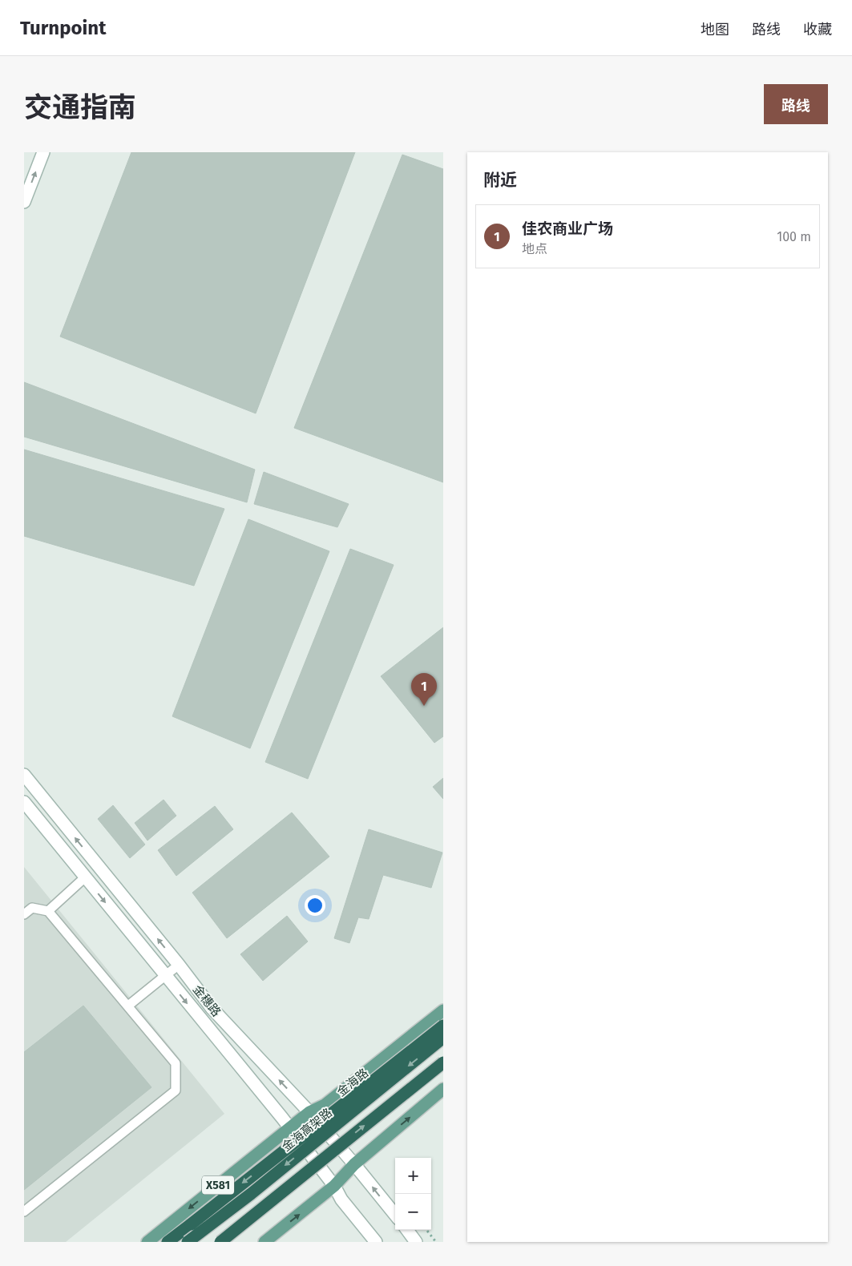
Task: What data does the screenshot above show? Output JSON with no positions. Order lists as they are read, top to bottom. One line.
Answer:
{"streets":{"highway":["金海高架路"],"main road":["金海路","X581"],"street":["金穗路"]},"crossings":[["金穗路","金海路"]],"page":{"header":"Turnpoint","nav":["地图","路线","收藏"],"title":"交通指南","buttons":"路线","heading":"附近","list":[{"mark":"1","name":"佳农商业广场","note":"地点","value":"100 m"}],"pins":"1","map_buttons":["+","−"]}}
